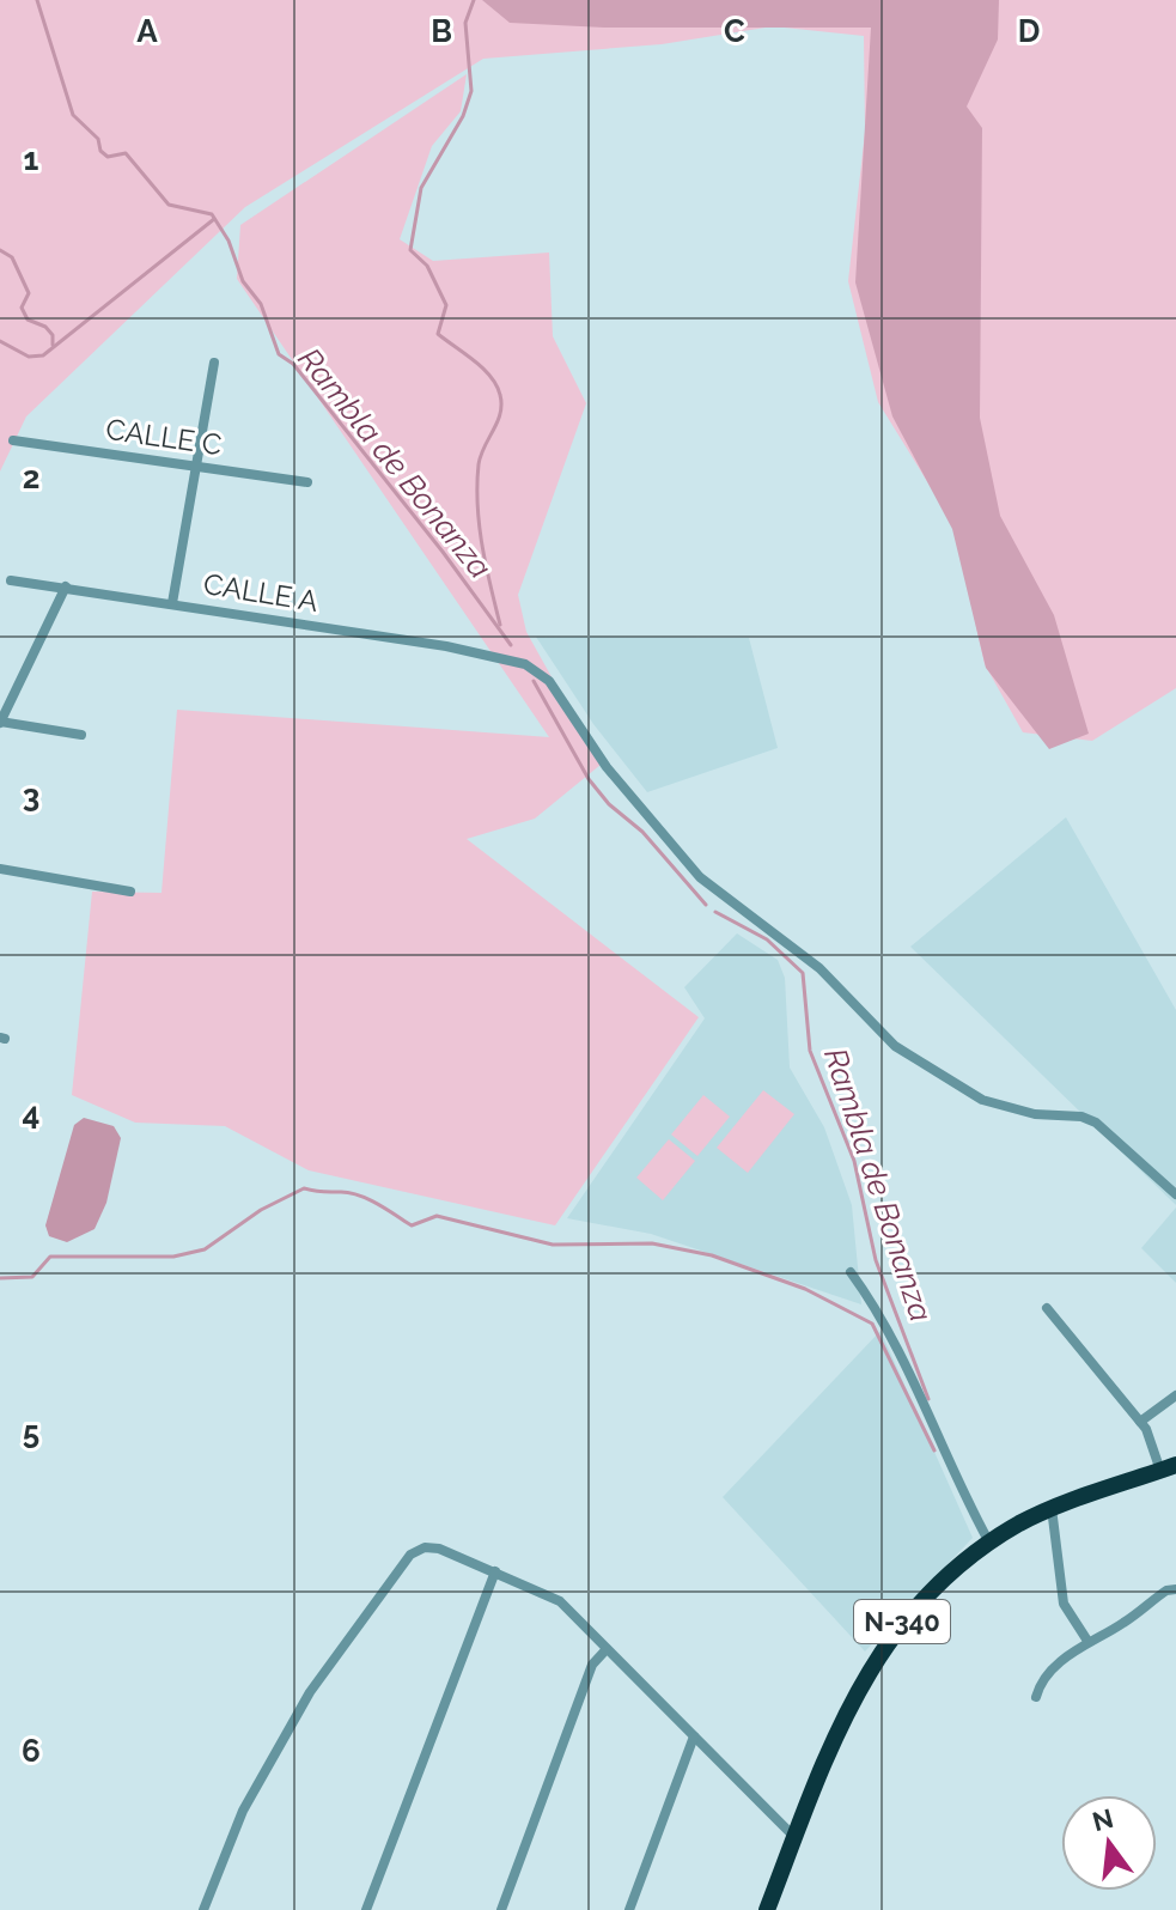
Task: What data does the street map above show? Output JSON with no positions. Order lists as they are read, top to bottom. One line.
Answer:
{"streets":{"highway":["N-340"],"street":["CALLE C","CALLE A"]},"water":["Rambla de Bonanza"],"north":"top","grid":{"columns":["A","B","C","D"],"rows":["1","2","3","4","5","6"]}}
